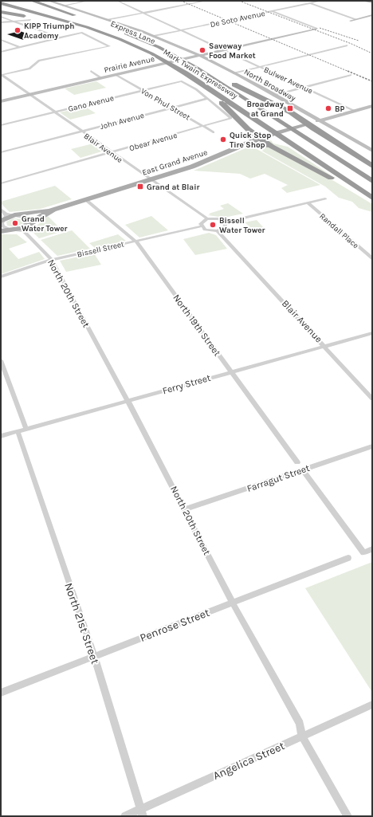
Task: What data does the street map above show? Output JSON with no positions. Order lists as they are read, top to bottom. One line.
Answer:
{"streets":{"highway":["Express Lane","Mark Twain Expressway"],"main road":["Prairie Avenue","North Broadway","East Grand Avenue"],"street":["De Soto Avenue","Bulwer Avenue","Gano Avenue","Von Phul Street","John Avenue","Obear Avenue","Blair Avenue","Randall Place","Bissell Street","North 20th Street","North 19th Street","Ferry Street","Farragut Street","North 21st Street","Penrose Street","Angelica Street"]},"crossings":[["De Soto Avenue","Bulwer Avenue"],["De Soto Avenue","North Broadway"],["Prairie Avenue","Bulwer Avenue"],["Prairie Avenue","North Broadway"],["Prairie Avenue","Von Phul Street"],["Prairie Avenue","Blair Avenue"],["Bulwer Avenue","East Grand Avenue"],["North Broadway","East Grand Avenue"],["Gano Avenue","Von Phul Street"],["Gano Avenue","John Avenue"],["Gano Avenue","Obear Avenue"],["Gano Avenue","Blair Avenue"],["Von Phul Street","John Avenue"],["Von Phul Street","Obear Avenue"],["John Avenue","Obear Avenue"],["John Avenue","Blair Avenue"],["Obear Avenue","Blair Avenue"],["Blair Avenue","East Grand Avenue"],["Blair Avenue","Ferry Street"],["East Grand Avenue","North 20th Street"],["East Grand Avenue","North 19th Street"],["Bissell Street","North 20th Street"],["Bissell Street","North 19th Street"],["North 20th Street","Ferry Street"],["North 20th Street","Farragut Street"],["North 20th Street","Penrose Street"],["North 20th Street","Angelica Street"],["North 19th Street","Ferry Street"],["Ferry Street","North 21st Street"],["North 21st Street","Penrose Street"],["North 21st Street","Angelica Street"]],"places":{"other":["KIPP Triumph Academy","Saveway Food Market","BP","Quick Stop Tire Shop","Grand Water Tower","Bissell Water Tower"],"transit":["Broadway at Grand","Grand at Blair"]}}
